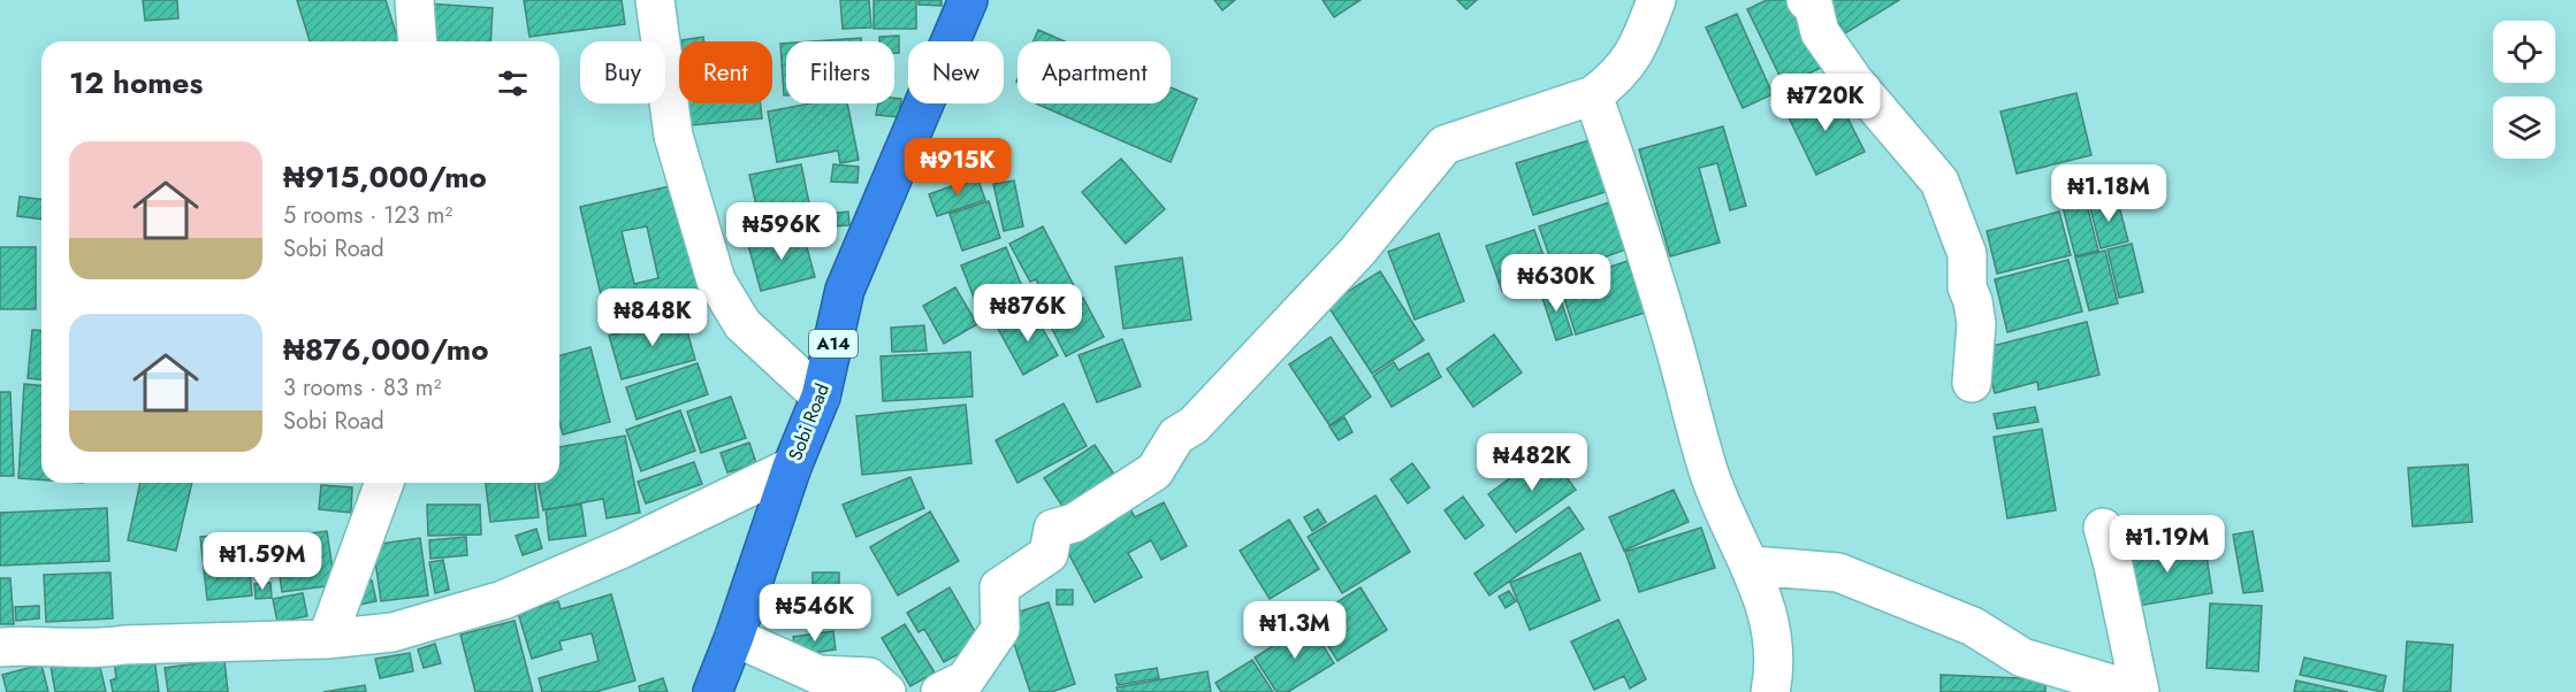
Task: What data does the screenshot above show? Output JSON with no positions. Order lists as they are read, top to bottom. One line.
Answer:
{"streets":{"highway":["A14","Sobi Road"]},"page":{"chip":["Buy","Rent","Filters","New","Apartment"],"heading":"12 homes","price":["₦720K","₦915K","₦1.18M","₦596K","₦630K","₦876K","₦848K","₦482K","₦1.19M","₦1.59M","₦546K","₦1.3M"],"list":[{"name":"₦915,000/mo","note":"5 rooms · 123 m² · Sobi Road"},{"name":"₦876,000/mo","note":"3 rooms · 83 m² · Sobi Road"}]}}
